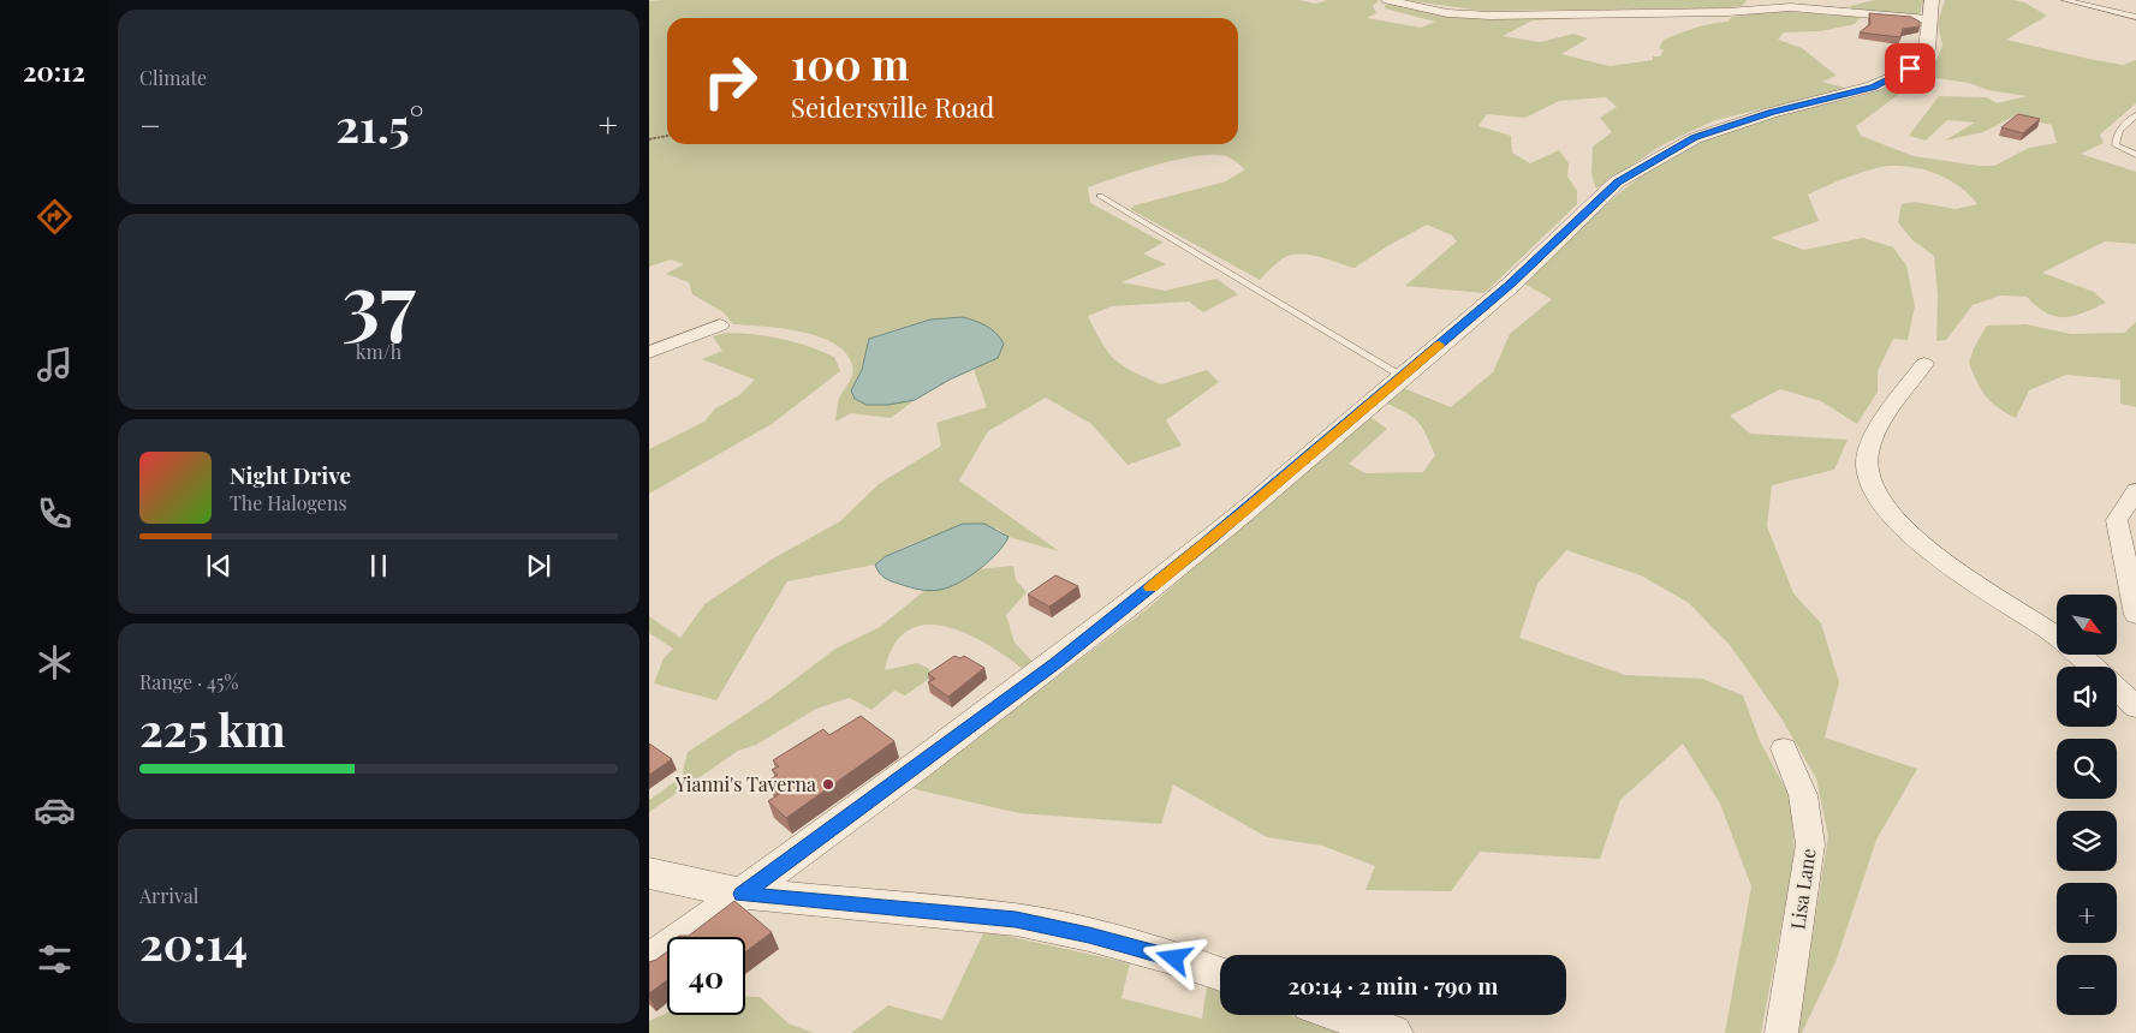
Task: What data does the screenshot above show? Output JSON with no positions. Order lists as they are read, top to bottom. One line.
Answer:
{"streets":{"street":["Lisa Lane"]},"places":["Yianni's Taverna"],"north":"bottom right","page":{"tabs":"20:12","tile":["Climate",["37","km/h"],["Range · 45%","225 km"],["Arrival","20:14"]],"turn":["100 m","Seidersville Road"],"heat":["−","21.5°","+"],"song":["Night Drive","The Halogens"],"map_buttons":["+","−"],"limit":"40","trip":"20:14 · 2 min · 790 m"}}
